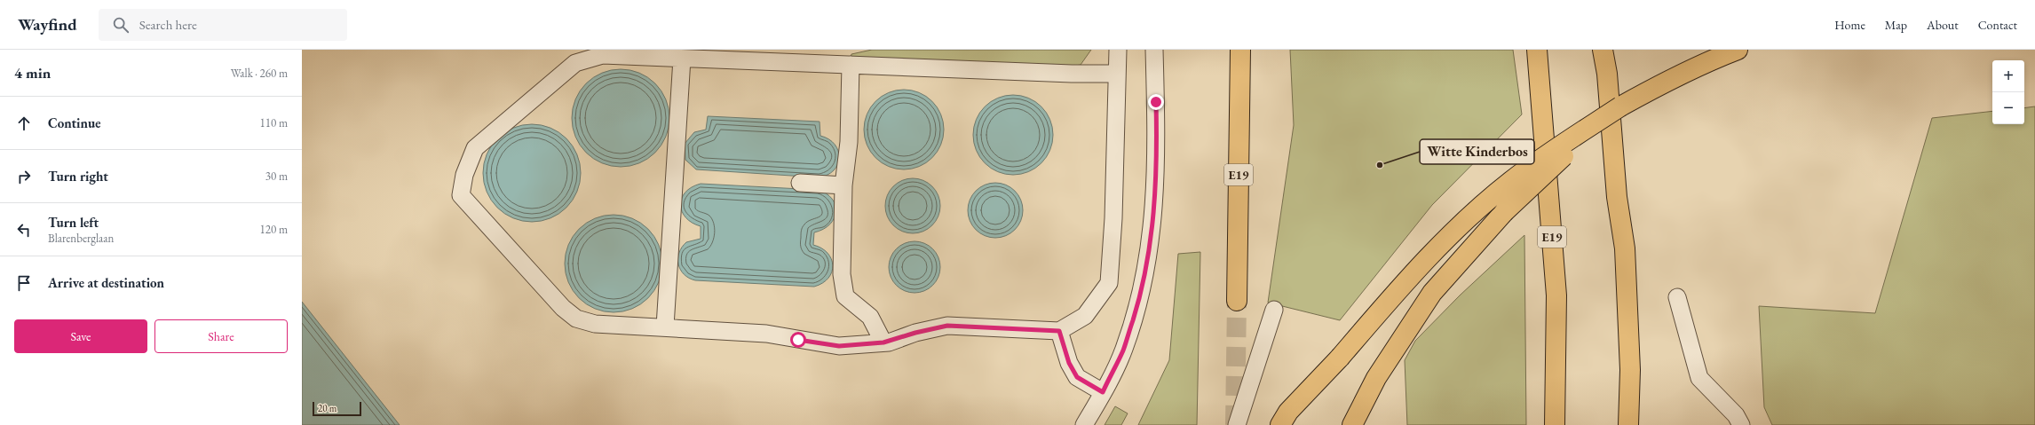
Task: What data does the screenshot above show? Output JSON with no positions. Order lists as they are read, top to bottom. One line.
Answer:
{"streets":{"highway":["E19"]},"places":["Witte Kinderbos"],"scale_bar":"20 m","page":{"header":"Wayfind","search":"Search here","nav":["Home","Map","About","Contact"],"heading":["4 min","Walk · 260 m"],"map_buttons":["+","−"],"list":[["Continue","110 m"],["Turn right","30 m"],["Turn left","Blarenberglaan","120 m"],"Arrive at destination"],"buttons":["Save","Share"],"scale":"20 m"}}
